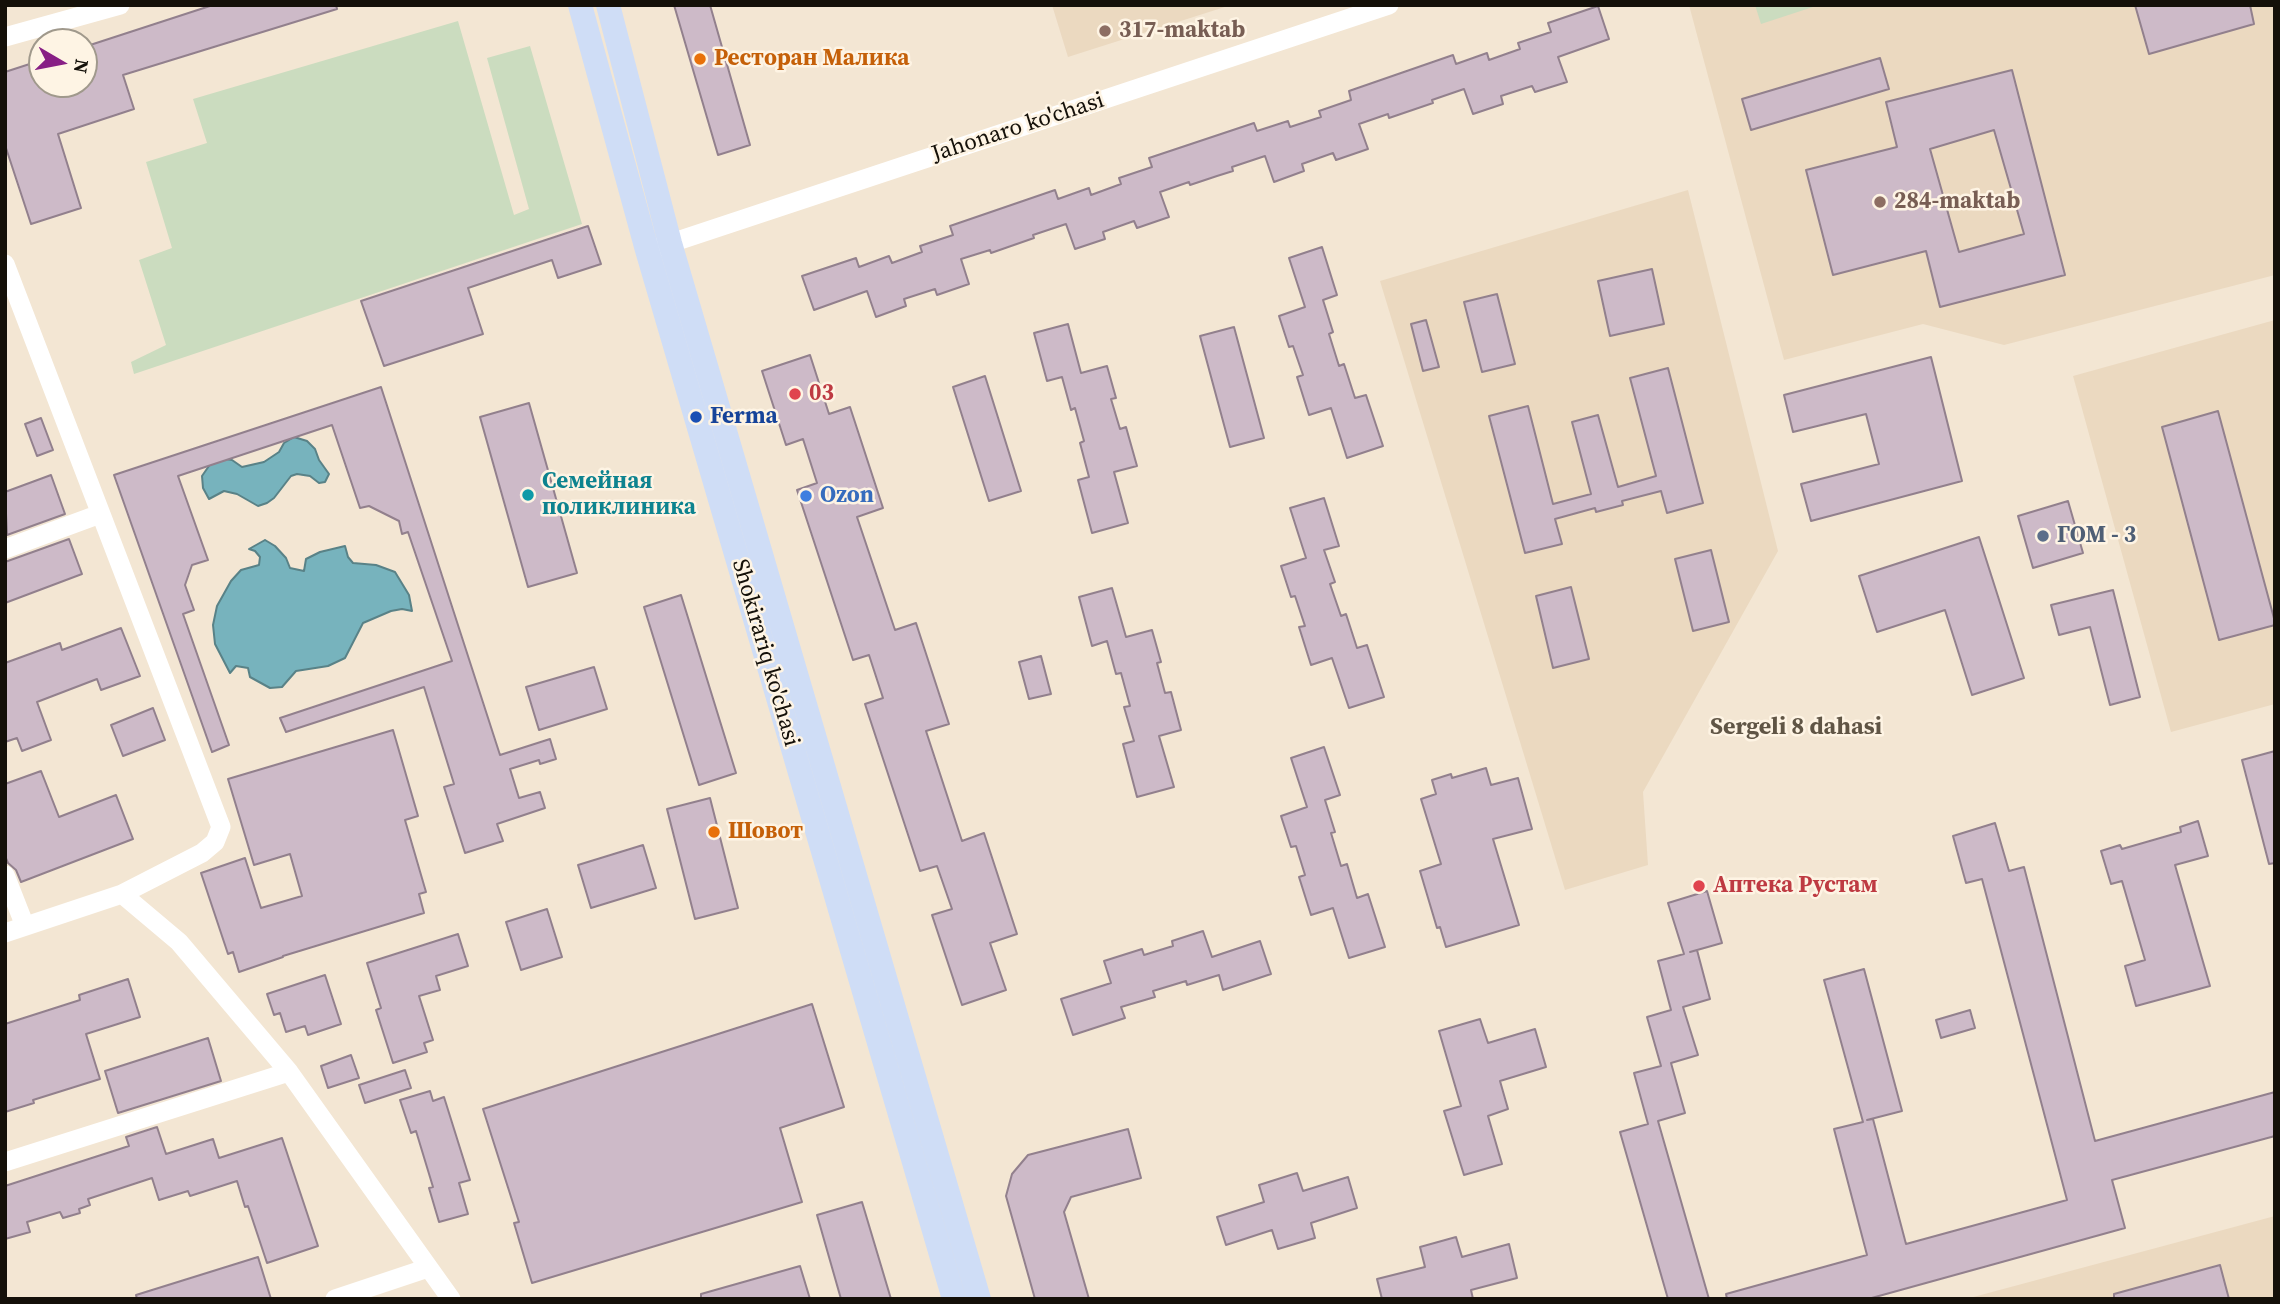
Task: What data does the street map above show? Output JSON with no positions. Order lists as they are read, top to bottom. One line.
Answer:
{"streets":{"main road":["Shokirariq ko'chasi"],"street":["Jahonaro ko'chasi"]},"crossings":[["Jahonaro ko'chasi","Shokirariq ko'chasi"]],"districts":["Sergeli 8 dahasi"],"places":["317-maktab","Ресторан Малика","284-maktab","03","Ferma","Семейная поликлиника","Ozon","ГОМ - 3","Шовот","Аптека Рустам"],"north":"right"}
